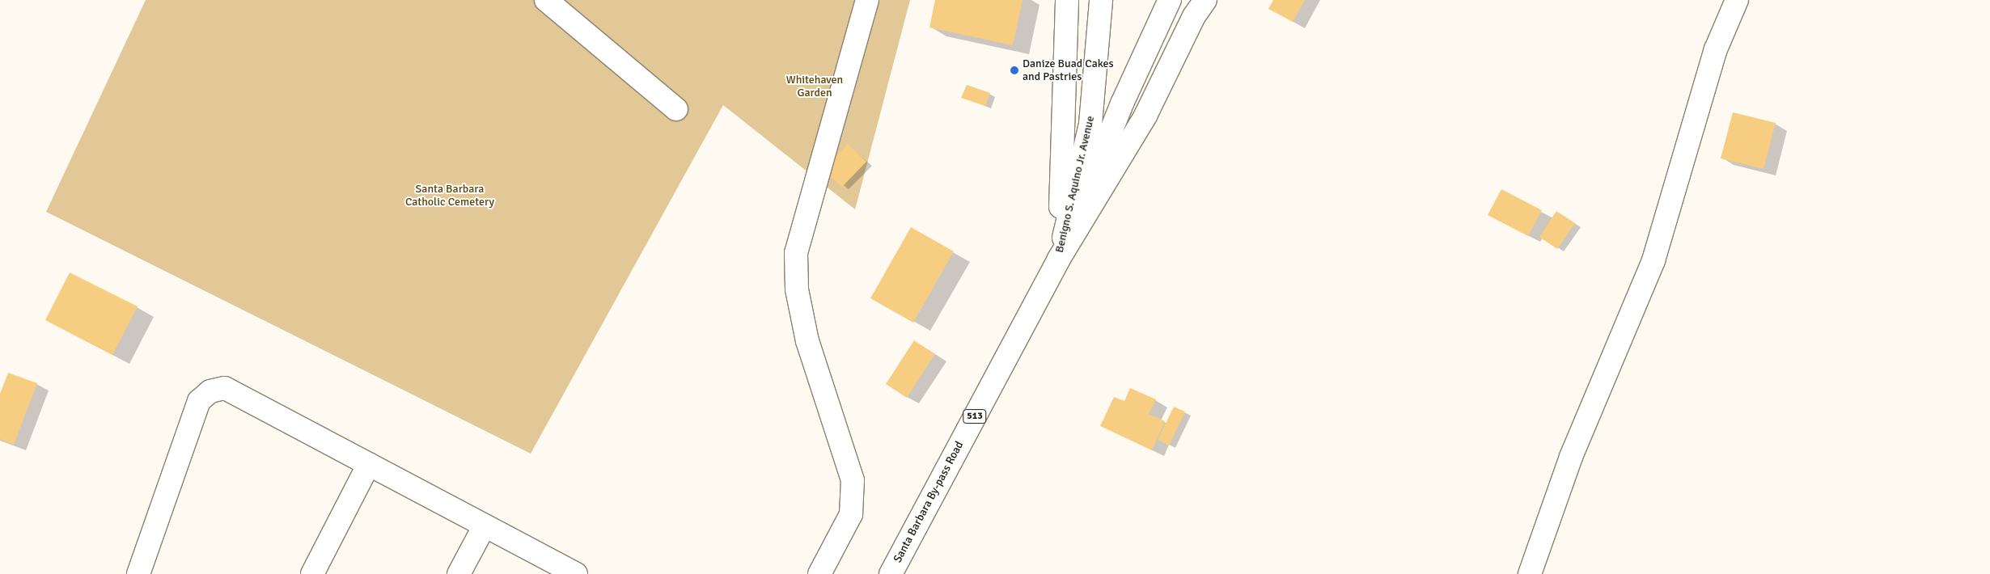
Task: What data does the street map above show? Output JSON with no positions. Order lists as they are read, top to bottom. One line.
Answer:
{"streets":{"main road":["Benigno S. Aquino Jr. Avenue","513","Santa Barbara By-pass Road"]},"crossings":[["Benigno S. Aquino Jr. Avenue","Santa Barbara By-pass Road"]],"parks":["Whitehaven Garden","Santa Barbara Catholic Cemetery"],"places":["Danize Buad Cakes and Pastries"]}
